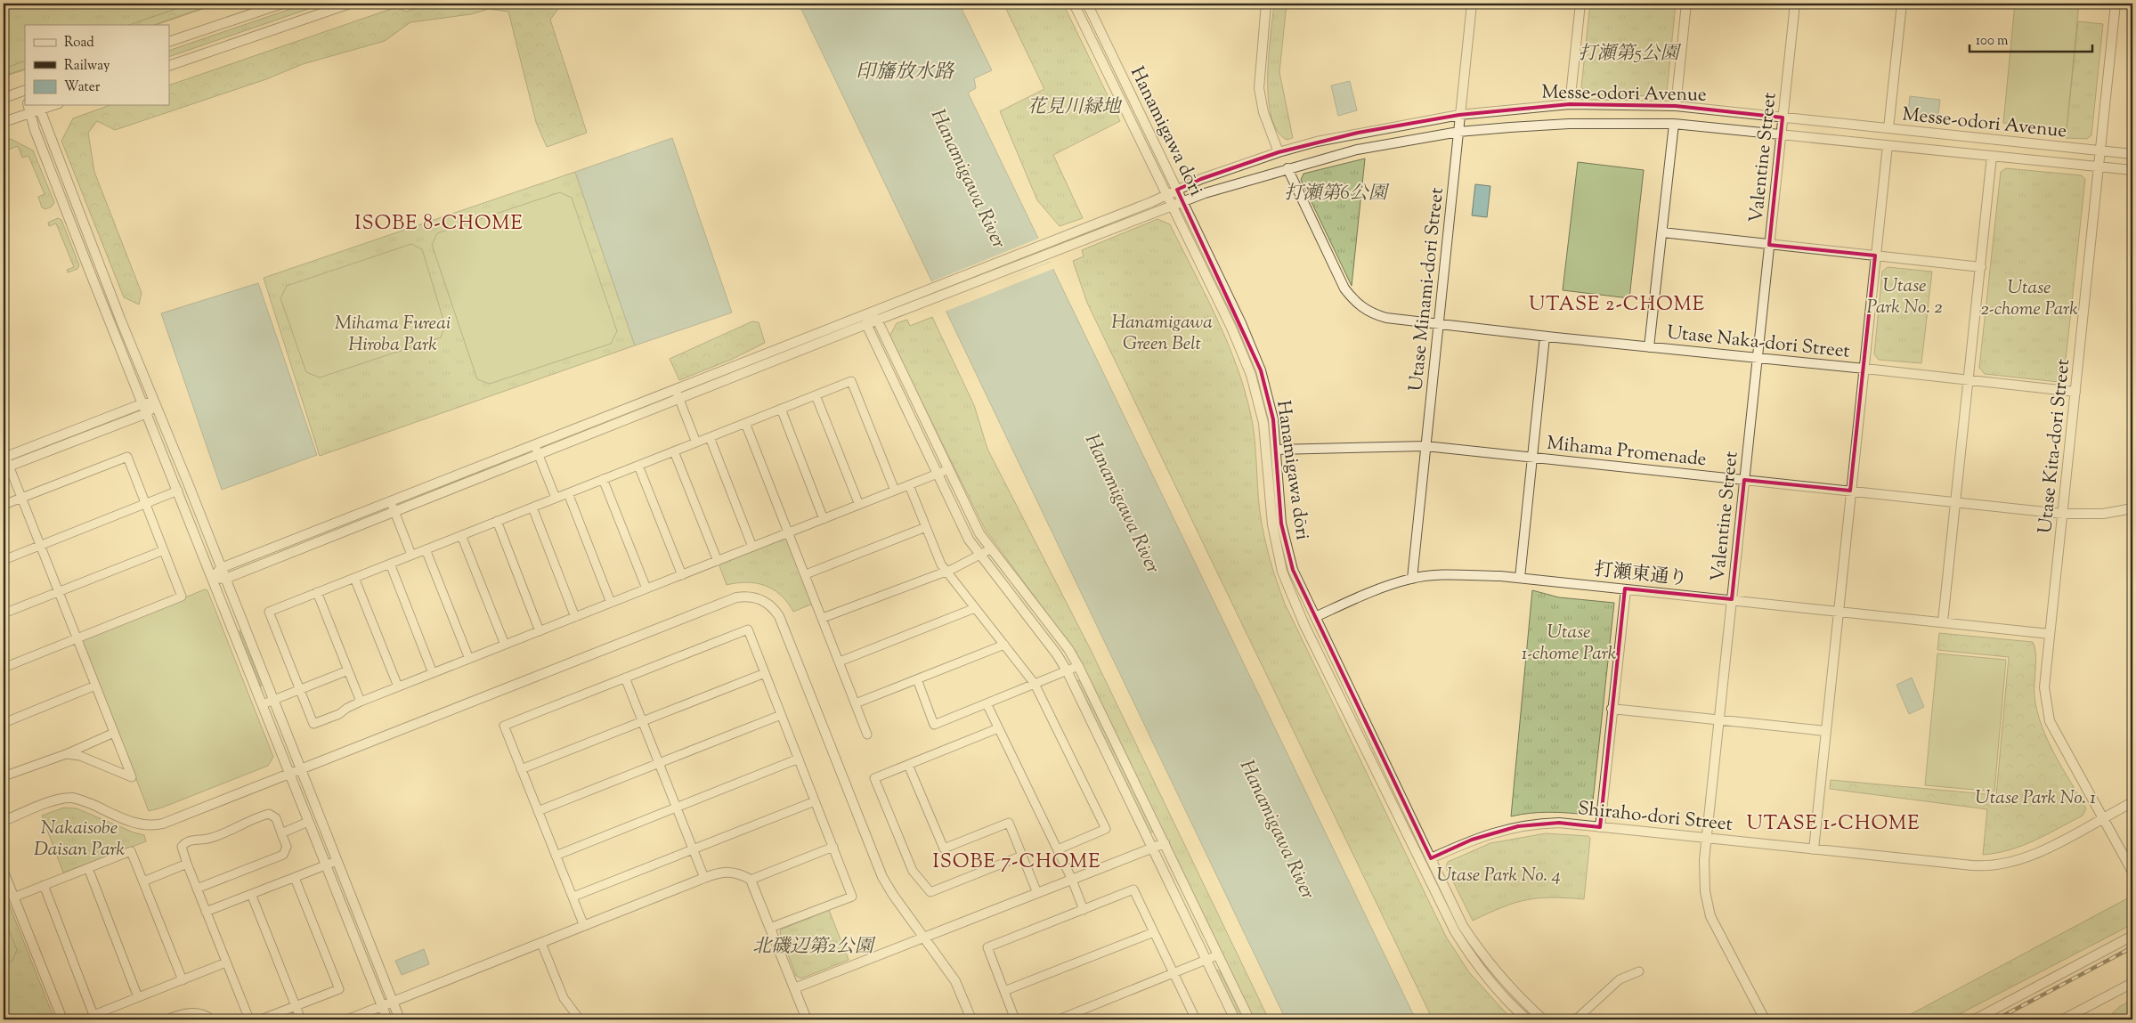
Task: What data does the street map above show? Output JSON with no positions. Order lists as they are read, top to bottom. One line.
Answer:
{"streets":{"street":["Messe-odori Avenue","Hanamigawa dōri","Valentine Street","Utase Minami-dori Street","Utase Naka-dori Street","Utase Kita-dori Street","Mihama Promenade","打瀬東通り","Shiraho-dori Street"]},"crossings":[["Messe-odori Avenue","Hanamigawa dōri"],["Messe-odori Avenue","Valentine Street"],["Messe-odori Avenue","Utase Minami-dori Street"],["Messe-odori Avenue","Utase Naka-dori Street"],["Messe-odori Avenue","Utase Kita-dori Street"],["Hanamigawa dōri","Mihama Promenade"],["Hanamigawa dōri","打瀬東通り"],["Hanamigawa dōri","Shiraho-dori Street"],["Valentine Street","Utase Naka-dori Street"],["Valentine Street","Mihama Promenade"],["Valentine Street","打瀬東通り"],["Valentine Street","Shiraho-dori Street"],["Utase Minami-dori Street","Utase Naka-dori Street"],["Utase Minami-dori Street","Mihama Promenade"],["Utase Minami-dori Street","打瀬東通り"],["Utase Naka-dori Street","Utase Kita-dori Street"],["Utase Kita-dori Street","Mihama Promenade"],["Utase Kita-dori Street","打瀬東通り"],["Utase Kita-dori Street","Shiraho-dori Street"]],"districts":["ISOBE 8-CHOME","UTASE 2-CHOME","UTASE 1-CHOME","ISOBE 7-CHOME"],"water":["印旛放水路","Hanamigawa River"],"parks":["打瀬第5公園","花見川緑地","打瀬第6公園","Utase Park No. 2","Utase 2-chome Park","Hanamigawa Green Belt","Mihama Fureai Hiroba Park","Utase 1-chome Park","Utase Park No. 1","Nakaisobe Daisan Park","Utase Park No. 4","北磯辺第2公園"],"legend":["Road","Railway","Water"],"scale_bar":"100 m"}
